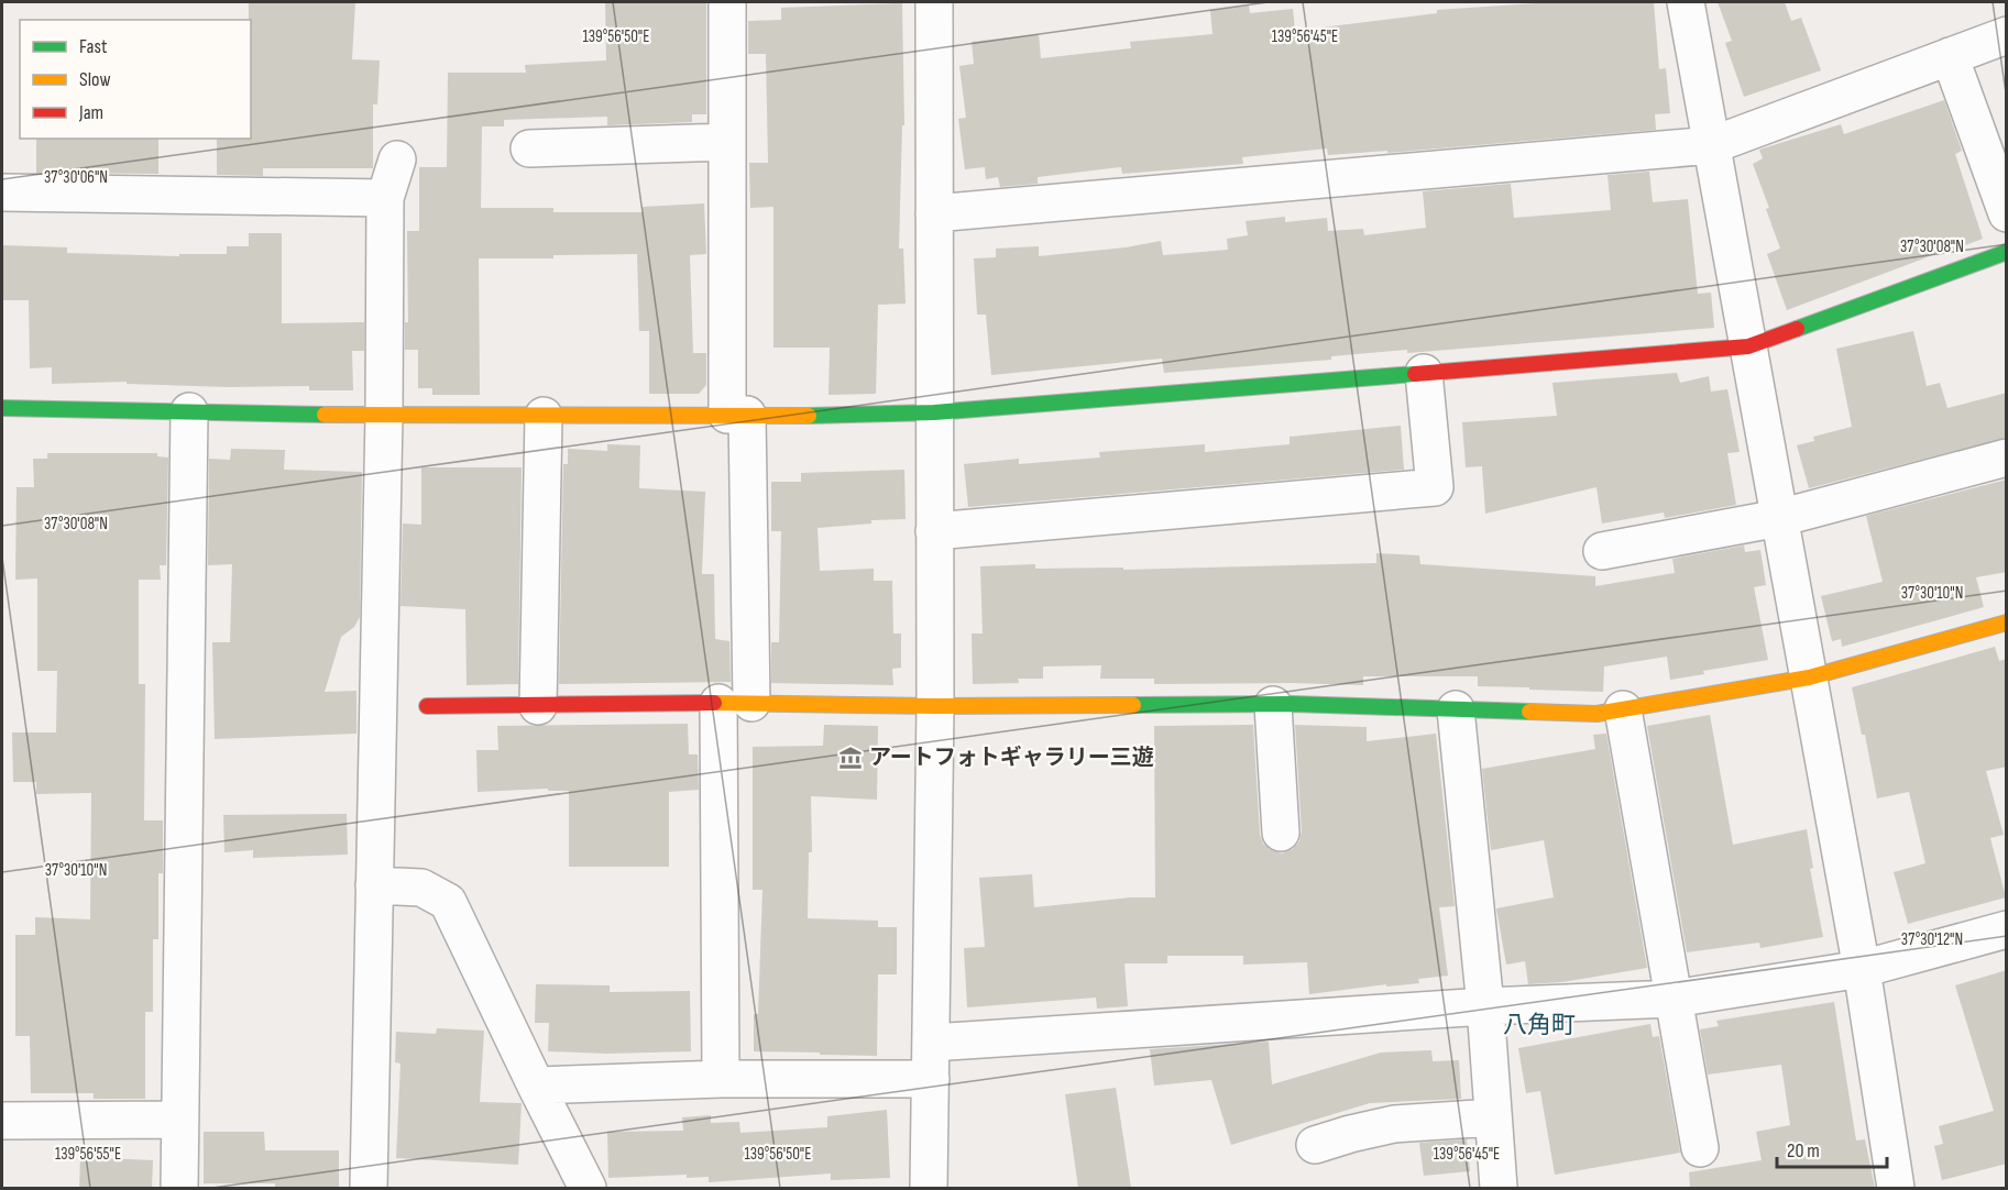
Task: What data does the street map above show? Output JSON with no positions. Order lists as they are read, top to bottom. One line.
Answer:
{"districts":["八角町"],"places":{"museum":["アートフォトギャラリー三遊"]},"legend":["Fast","Slow","Jam"],"scale_bar":"20 m","coordinates":["139°56'50\"E","139°56'45\"E","37°30'06\"N","37°30'08\"N","37°30'10\"N","37°30'12\"N","139°56'55\"E"]}
